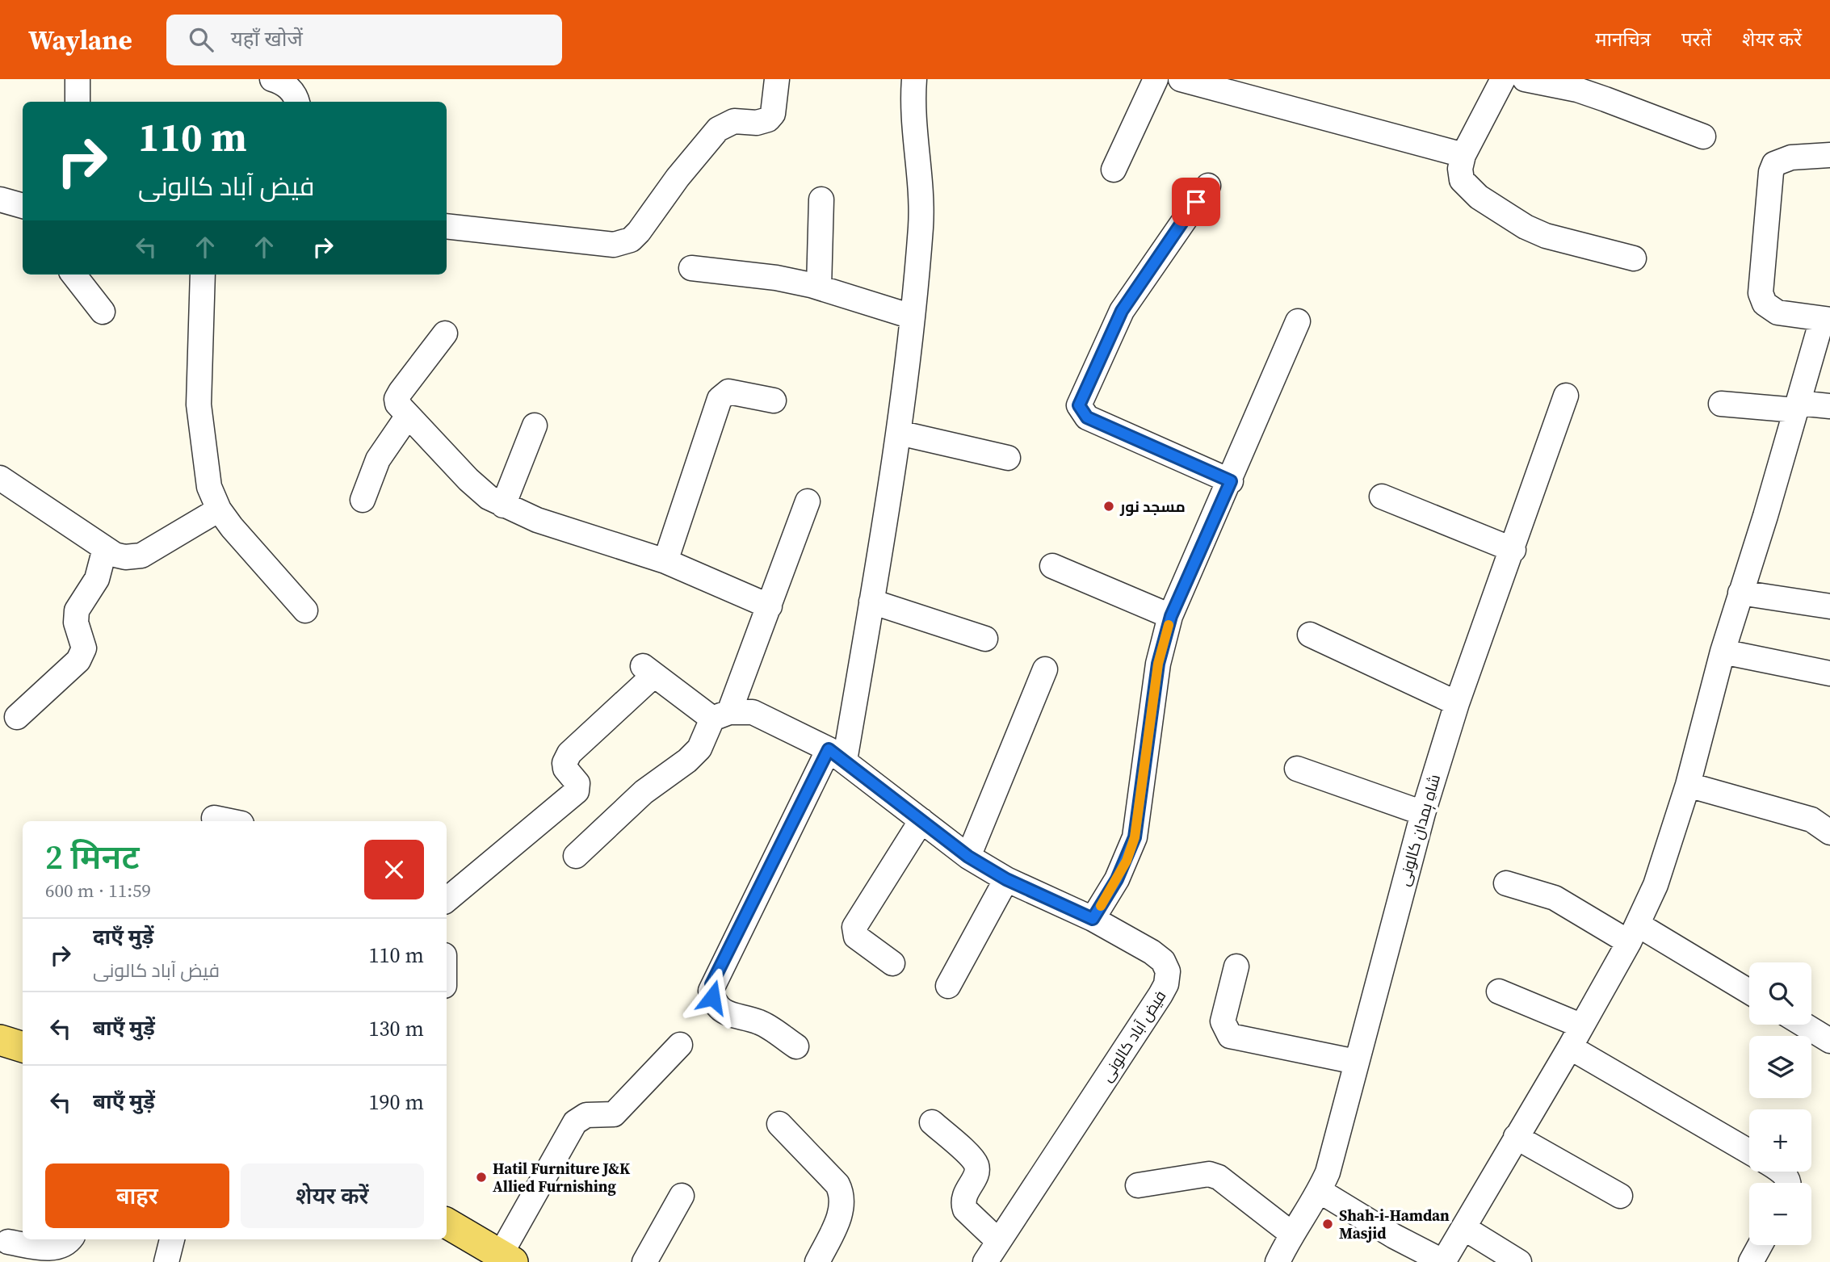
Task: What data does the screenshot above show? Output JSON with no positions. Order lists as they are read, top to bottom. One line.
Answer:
{"streets":{"street":["شاہِ ہمدان کالونی","فیض آباد کالونی"]},"places":["مسجد نور","Hatil Furniture J&K Allied Furnishing","Shah-i-Hamdan Masjid"],"page":{"header":"Waylane","search":"यहाँ खोजें","nav":["मानचित्र","परतें","शेयर करें"],"turn":["110 m","فیض آباد کالونی"],"heading":["2 मिनट","600 m · 11:59"],"list":[{"name":"दाएँ मुड़ें","note":"فیض آباد کالونی","value":"110 m"},{"name":"बाएँ मुड़ें","value":"130 m"},{"name":"बाएँ मुड़ें","value":"190 m"}],"map_buttons":["+","−"],"buttons":["बाहर","शेयर करें"]}}
